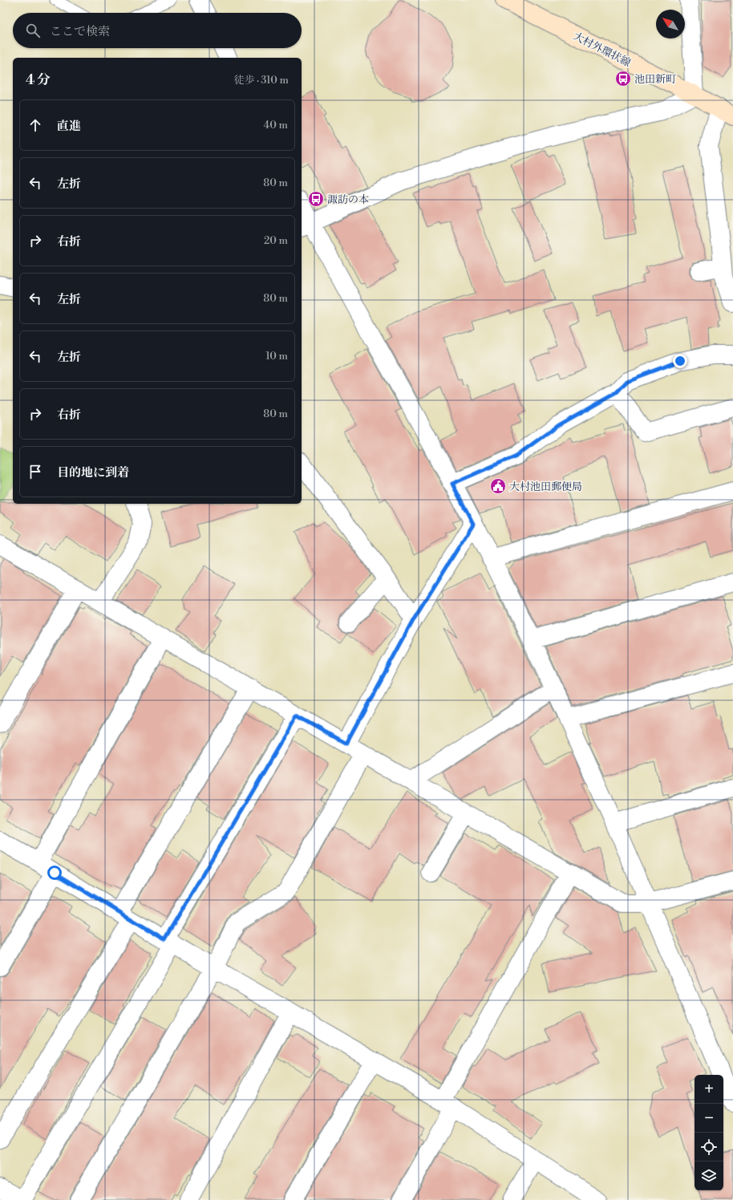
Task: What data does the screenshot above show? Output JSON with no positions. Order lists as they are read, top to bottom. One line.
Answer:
{"streets":{"main road":["大村外環状線"]},"places":{"bus stop":["池田新町","諏訪の本"],"public building":["大村池田郵便局"]},"north":"top left","page":{"search":"ここで検索","heading":["4 分","徒歩 · 310 m"],"list":[["直進","40 m"],["左折","80 m"],["右折","20 m"],["左折","80 m"],["左折","10 m"],["右折","80 m"],"目的地に到着"],"map_buttons":["+","−"]}}
